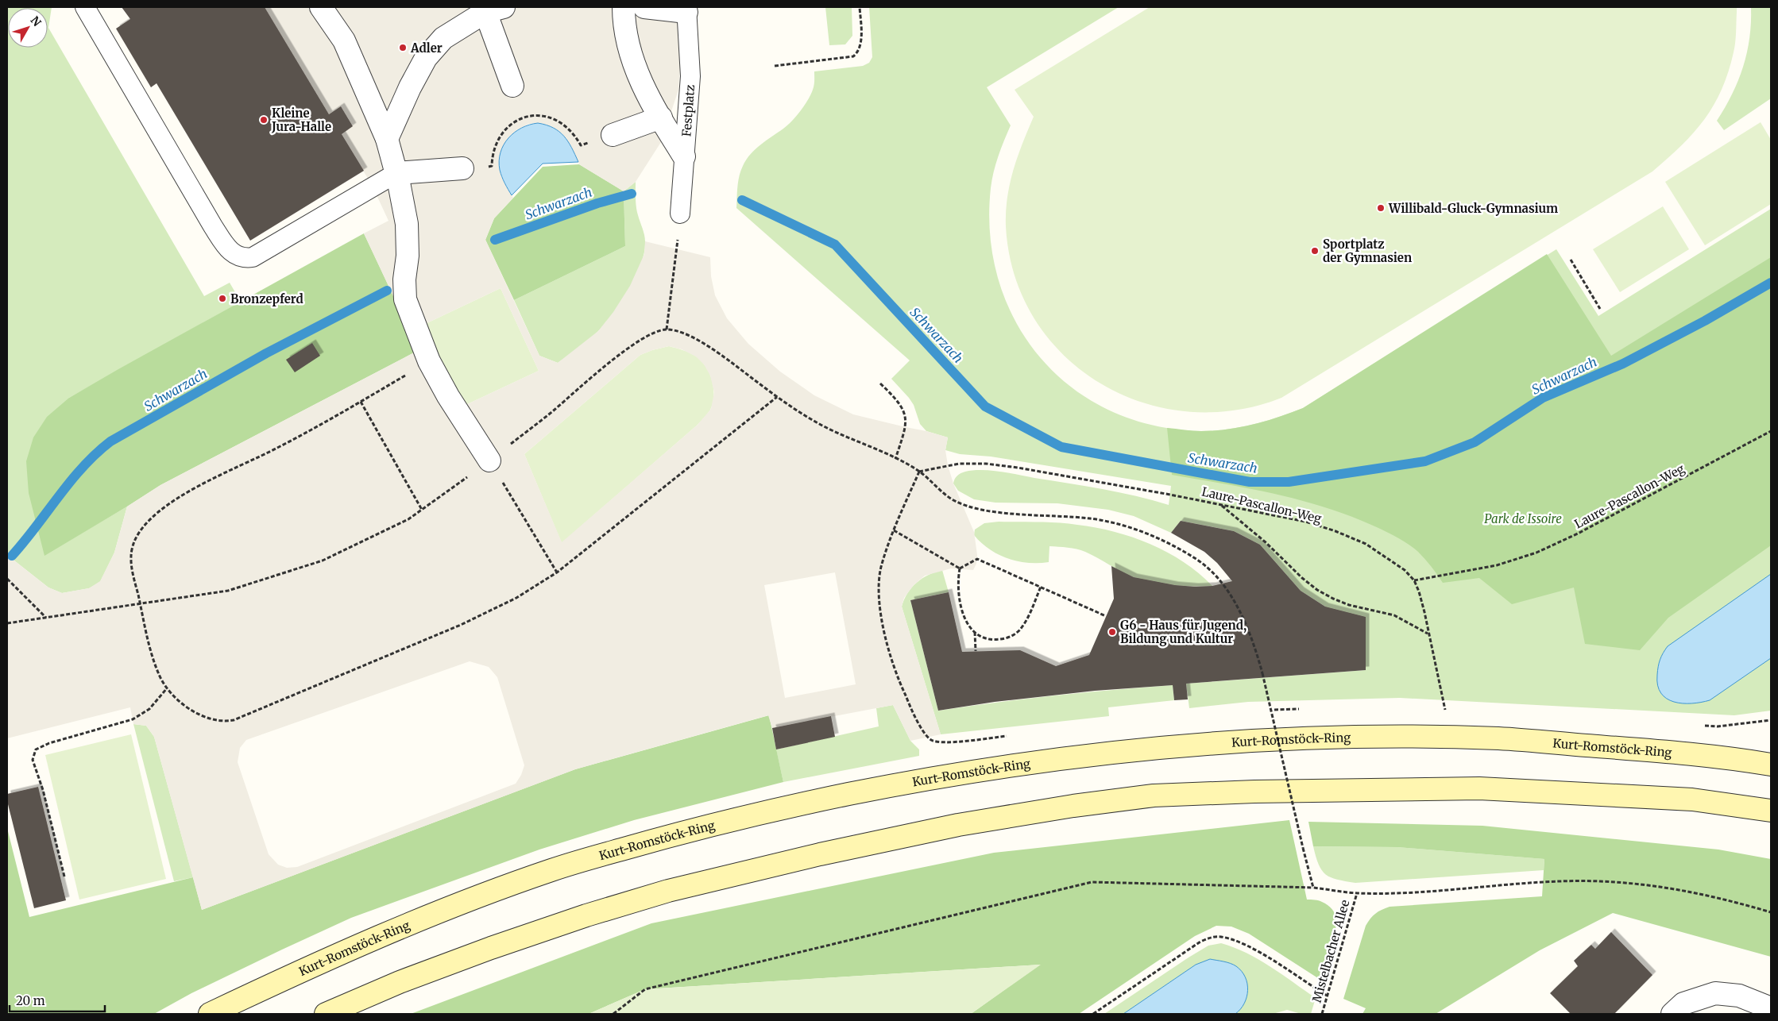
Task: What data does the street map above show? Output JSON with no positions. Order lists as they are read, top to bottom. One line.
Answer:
{"streets":{"main road":["Kurt-Romstöck-Ring"],"lane":["Festplatz"],"path":["Laure-Pascallon-Weg","Mistelbacher Allee"]},"water":["Schwarzach"],"parks":["Park de Issoire"],"places":["Adler","Kleine Jura-Halle","Willibald-Gluck-Gymnasium","Sportplatz der Gymnasien","Bronzepferd","G6 - Haus für Jugend, Bildung und Kultur"],"scale_bar":"20 m","north":"top right"}
